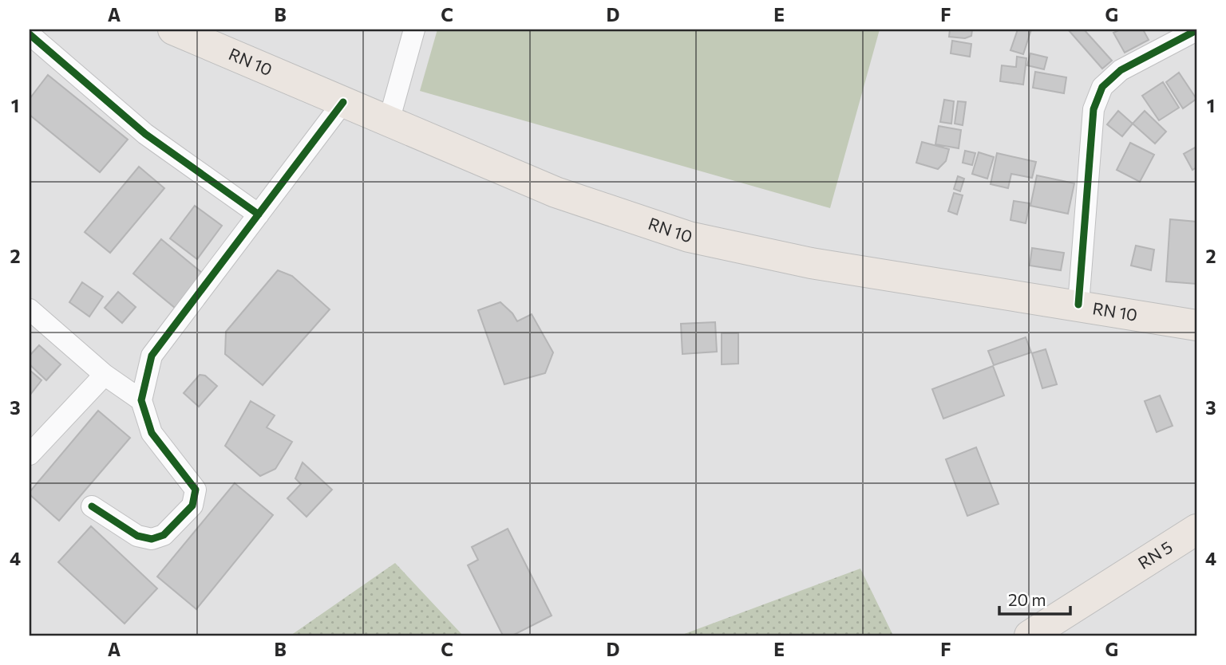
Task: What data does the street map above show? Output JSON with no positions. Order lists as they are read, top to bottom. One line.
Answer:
{"streets":{"main road":["RN 10","RN 5"]},"scale_bar":"20 m","grid":{"columns":["A","B","C","D","E","F","G"],"rows":["1","2","3","4"]}}
